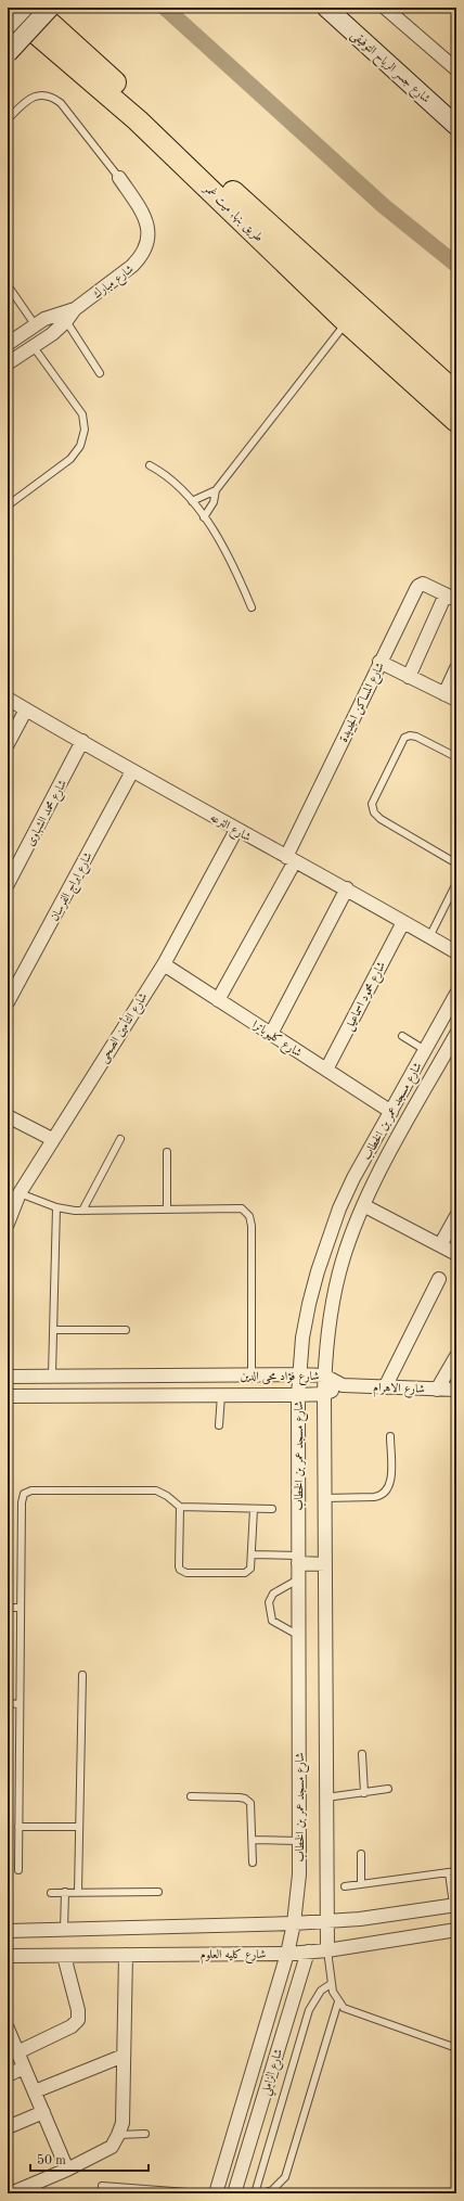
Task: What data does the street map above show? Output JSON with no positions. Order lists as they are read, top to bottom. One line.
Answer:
{"streets":{"highway":["طريق بنها, ميت غمر"],"main road":["شارع جسر الرياح التوفيقى"],"street":["شارع مبارك","شارع المساكن الجديدة","شارع محمد الشهاوى","شارع الترعه","شارع ابراج الفرسان","شارع محمود اسماعيل","شارع التأمين الصحى","شارع كليوباترا","شارع مسجد عمر بن الخطاب","شارع فؤاد محى الدين","شارع الاهرام","شارع كليه العلوم","شارع الزاملي"]},"crossings":[["شارع المساكن الجديدة","شارع الترعه"],["شارع المساكن الجديدة","شارع كليوباترا"],["شارع محمد الشهاوى","شارع الترعه"],["شارع الترعه","شارع ابراج الفرسان"],["شارع الترعه","شارع محمود اسماعيل"],["شارع الترعه","شارع التأمين الصحى"],["شارع محمود اسماعيل","شارع كليوباترا"],["شارع التأمين الصحى","شارع كليوباترا"],["شارع كليوباترا","شارع مسجد عمر بن الخطاب"],["شارع مسجد عمر بن الخطاب","شارع فؤاد محى الدين"],["شارع مسجد عمر بن الخطاب","شارع كليه العلوم"],["شارع مسجد عمر بن الخطاب","شارع الزاملي"],["شارع فؤاد محى الدين","شارع الاهرام"],["شارع كليه العلوم","شارع الزاملي"]],"scale_bar":"50 m"}
